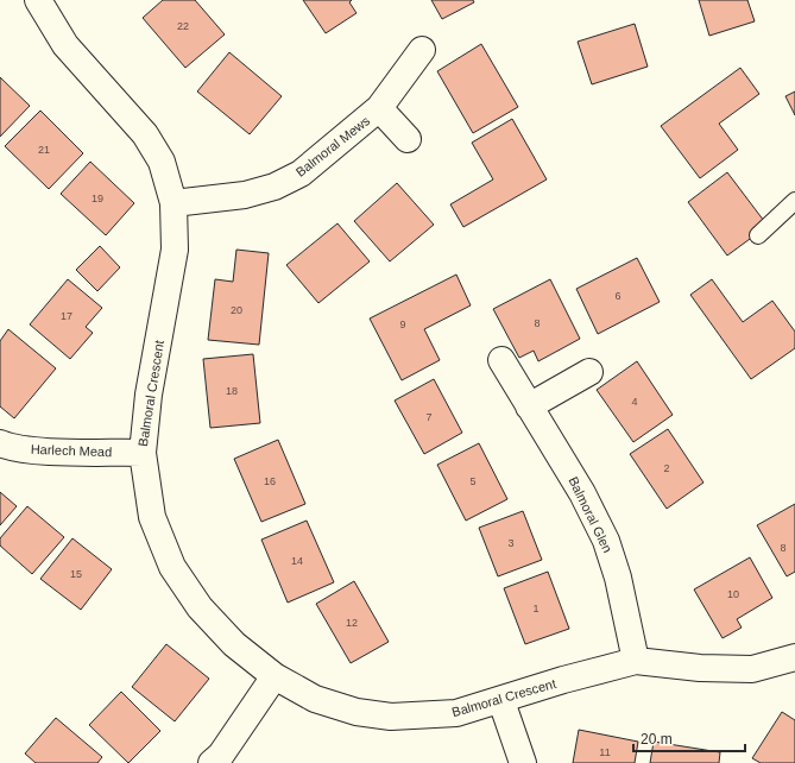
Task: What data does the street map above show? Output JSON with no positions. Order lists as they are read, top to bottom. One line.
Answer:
{"streets":{"street":["Balmoral Mews","Balmoral Crescent","Harlech Mead","Balmoral Glen"]},"crossings":[["Balmoral Mews","Balmoral Crescent"],["Balmoral Crescent","Harlech Mead"],["Balmoral Crescent","Balmoral Glen"]],"house_numbers":["22","21","19","6","20","17","8","9","18","4","7","2","16","5","3","8","14","15","10","1","12","11"],"scale_bar":"20 m"}
